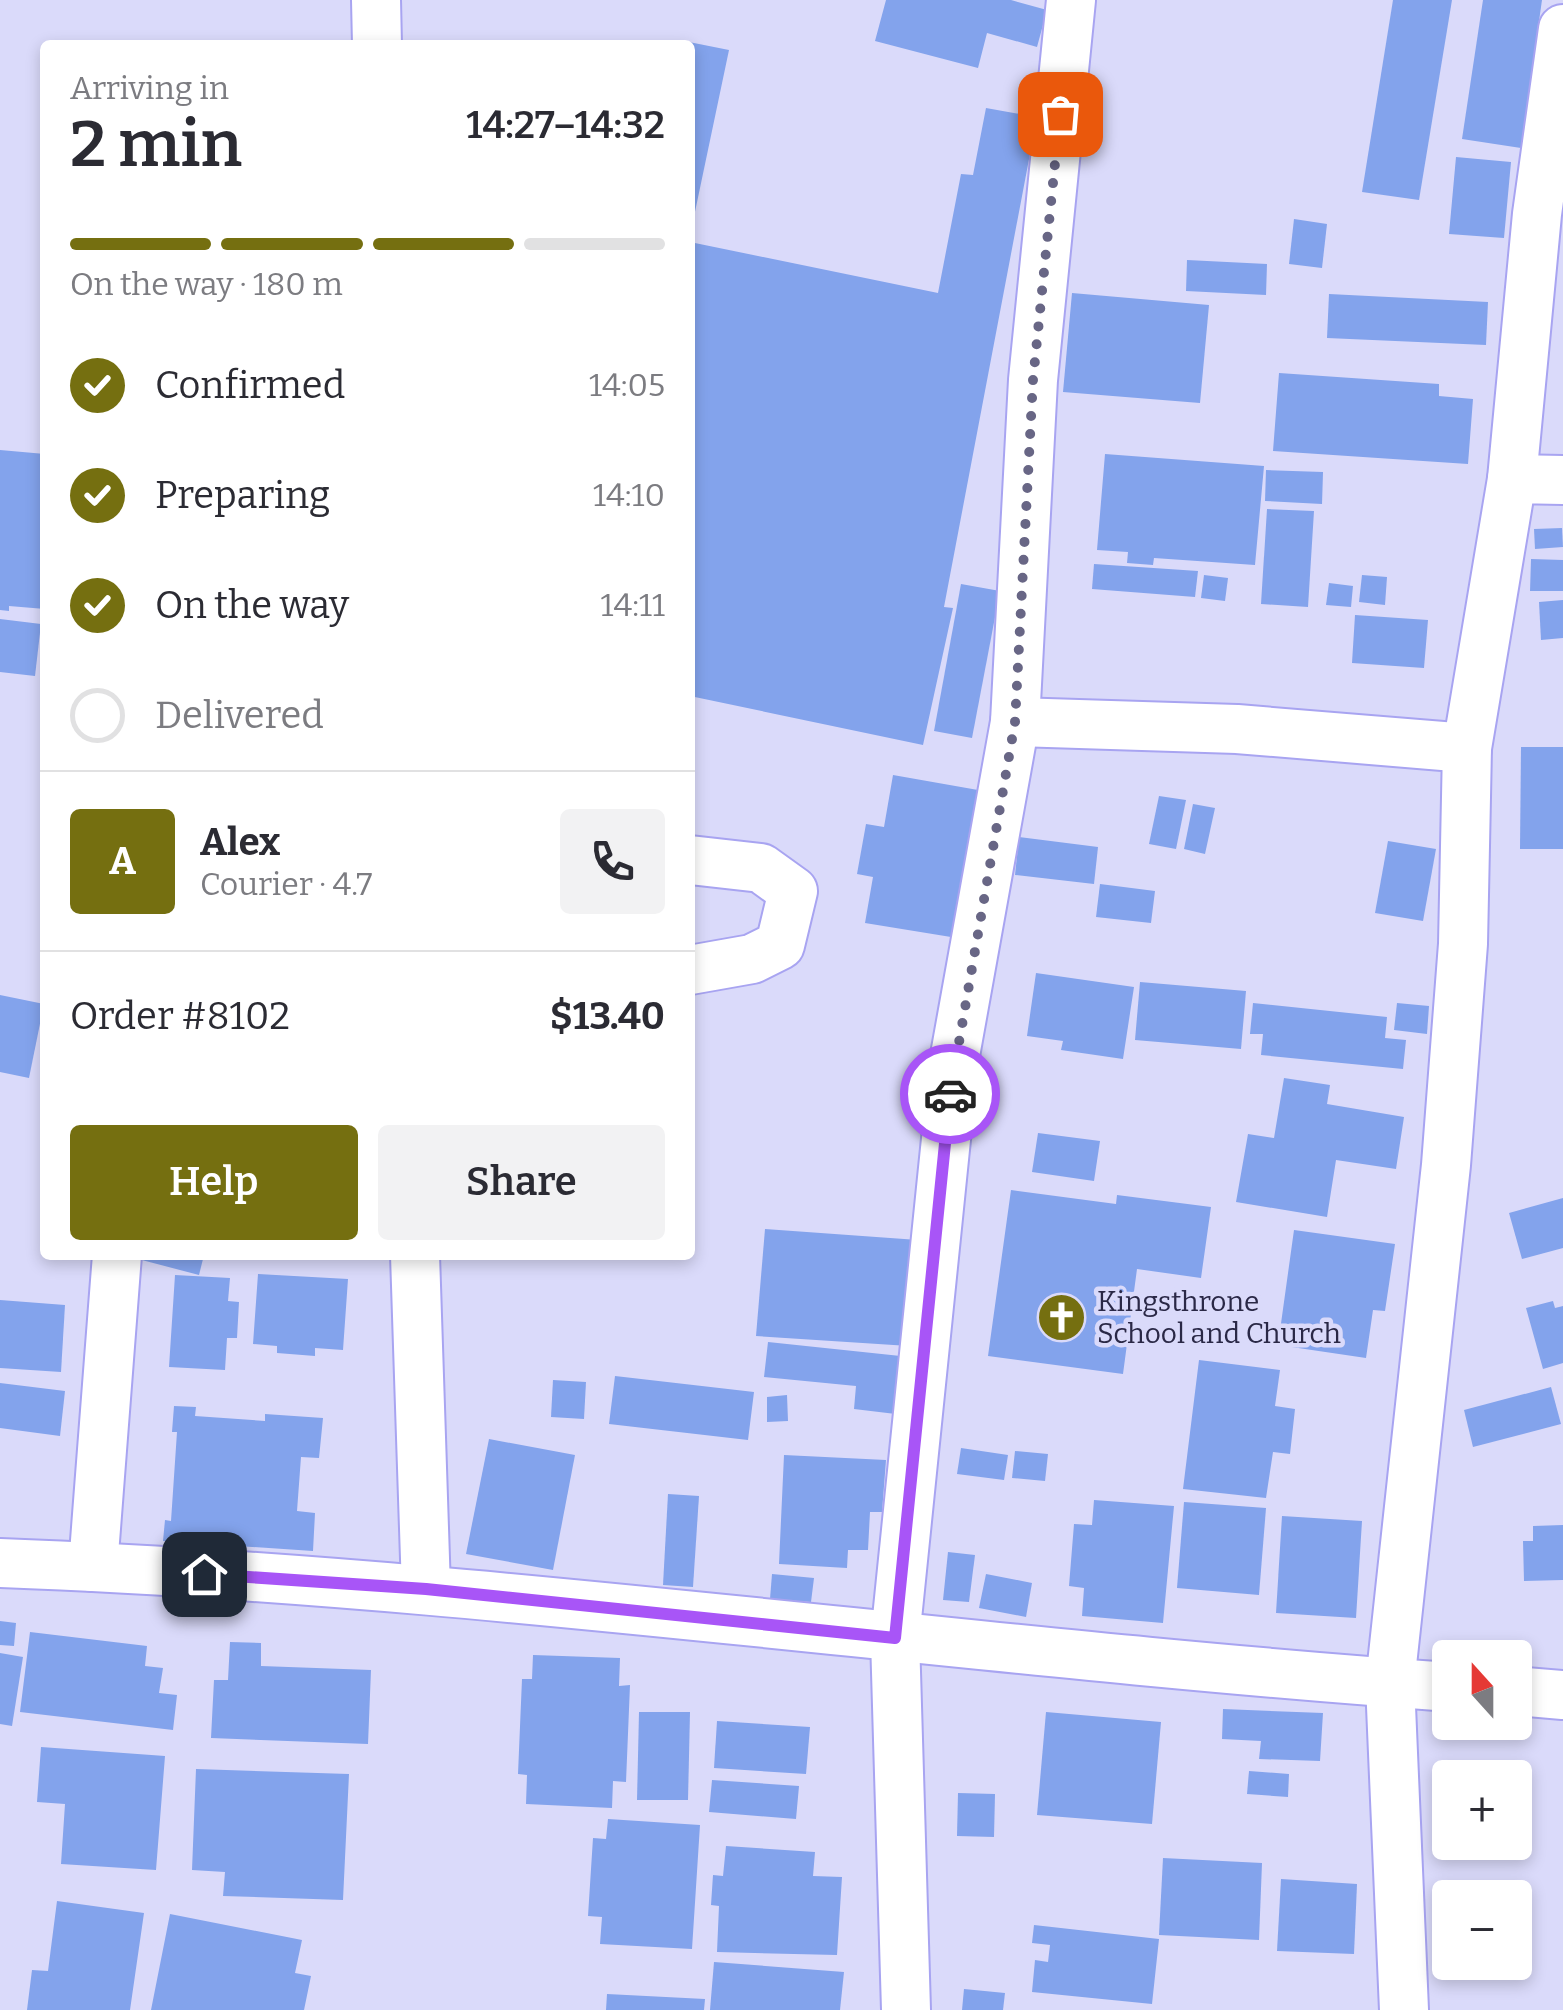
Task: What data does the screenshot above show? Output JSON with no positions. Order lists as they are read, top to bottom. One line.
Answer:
{"places":{"church":["Kingsthrone School and Church"]},"north":"top","page":{"heading":["2 min","Arriving in","14:27–14:32"],"panel":["Alex","Courier · 4.7","Order #8102","$13.40"],"bar":"On the way · 180 m","list":[["Confirmed","14:05"],["Preparing","14:10"],["On the way","14:11"],"Delivered"],"round":"A","buttons":["Help","Share"],"map_buttons":["+","−"]}}
